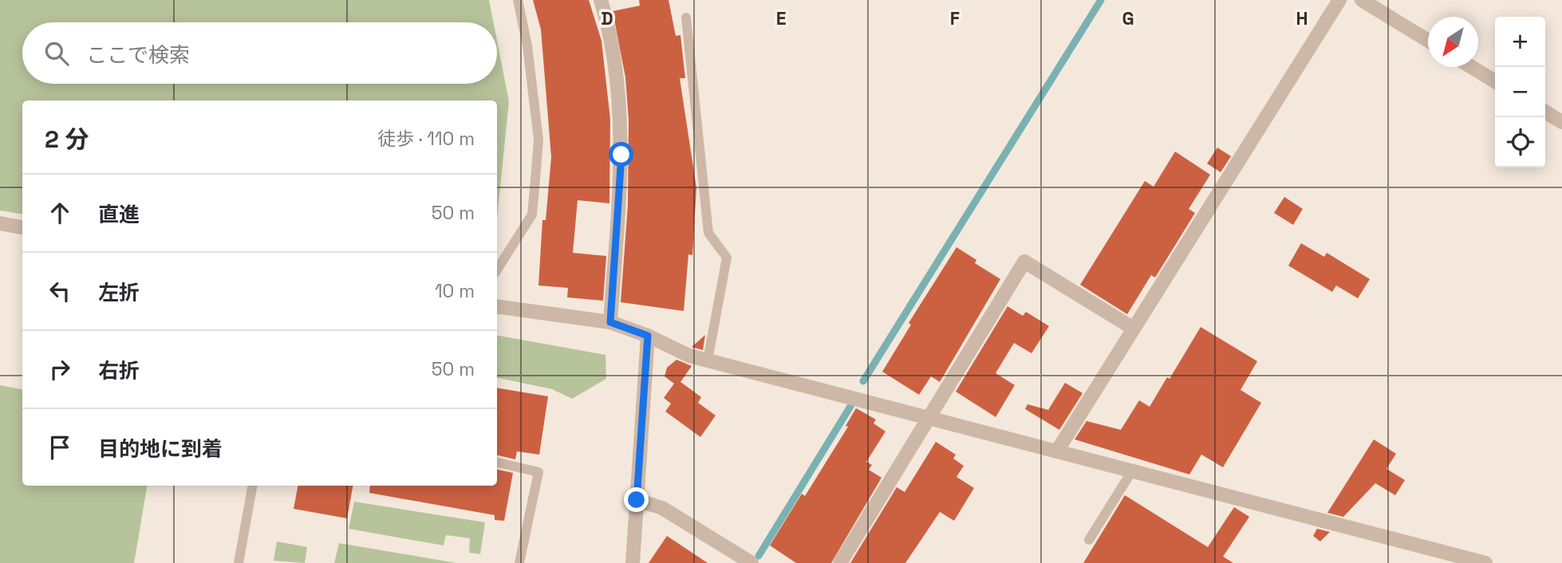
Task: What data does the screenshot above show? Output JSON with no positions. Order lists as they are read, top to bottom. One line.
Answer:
{"north":"bottom left","page":{"map_buttons":["+","−"],"search":"ここで検索","heading":["2 分","徒歩 · 110 m"],"list":[["直進","50 m"],["左折","10 m"],["右折","50 m"],"目的地に到着"]},"grid":{"columns":["D","E","F","G","H"]}}
